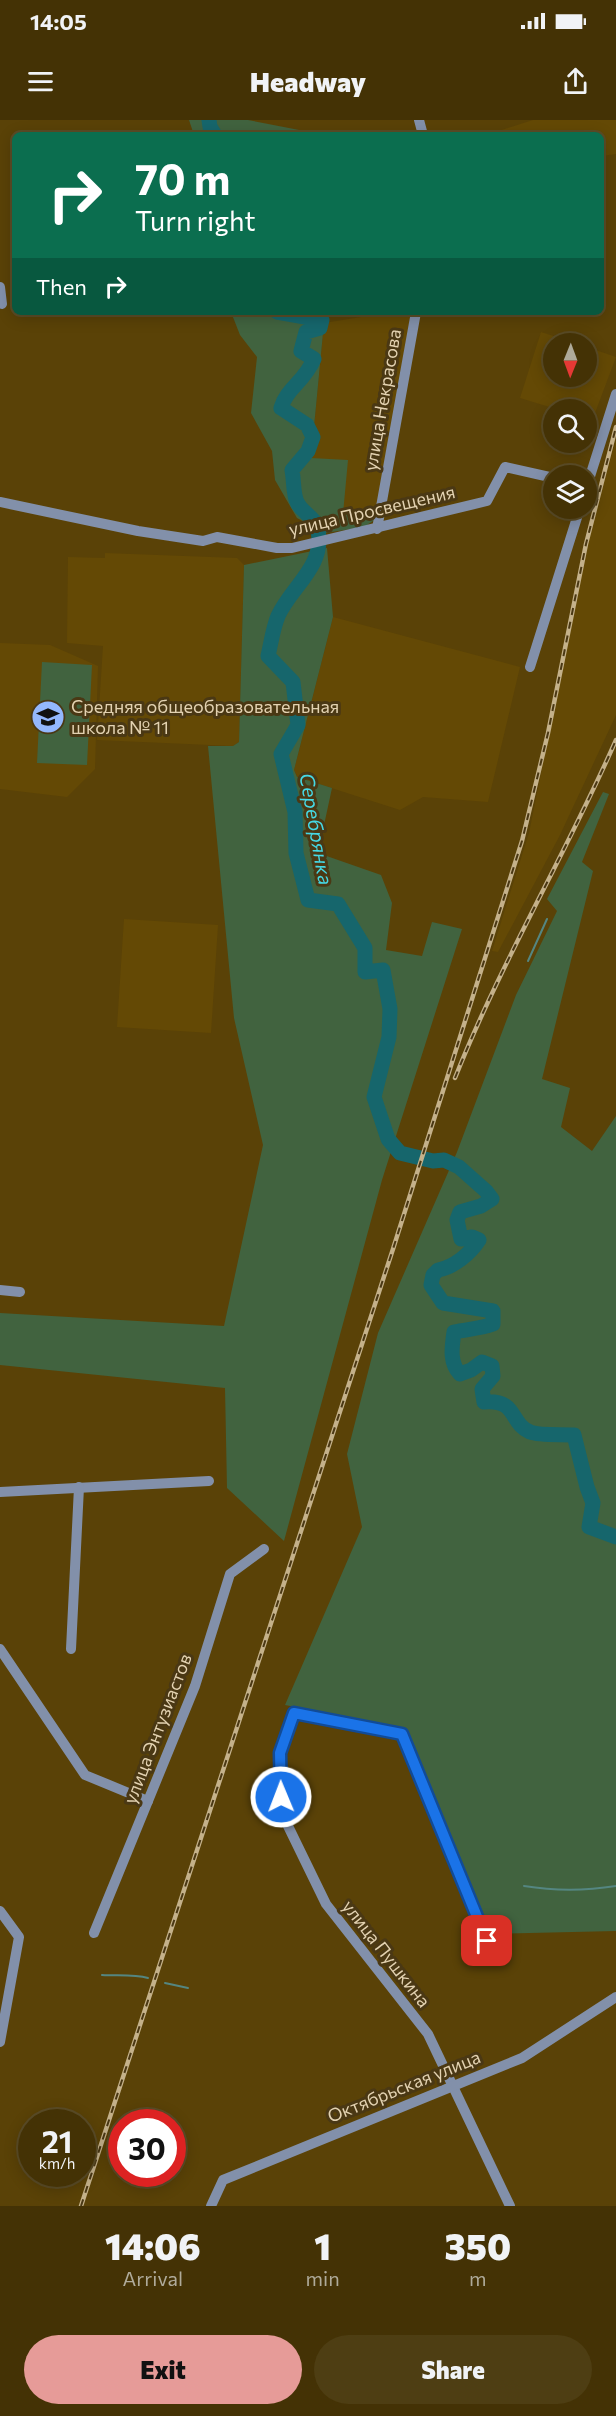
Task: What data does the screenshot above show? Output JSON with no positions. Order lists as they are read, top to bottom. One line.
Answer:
{"streets":{"street":["улица Некрасова","улица Просвещения","улица Энтузиастов","улица Пушкина","Октябрьская улица"]},"crossings":[["улица Некрасова","улица Просвещения"],["улица Пушкина","Октябрьская улица"]],"water":["Серебрянка"],"places":{"school or university":["Средняя общеобразовательная школа № 11"]},"north":"bottom","page":{"status":"14:05","header":"Headway","turn":["70 m","Turn right"],"then":"Then","speed":"21 km/h","limit":"30","eta":["14:06","Arrival","1","min","350","m"],"buttons":["Exit","Share"]}}
